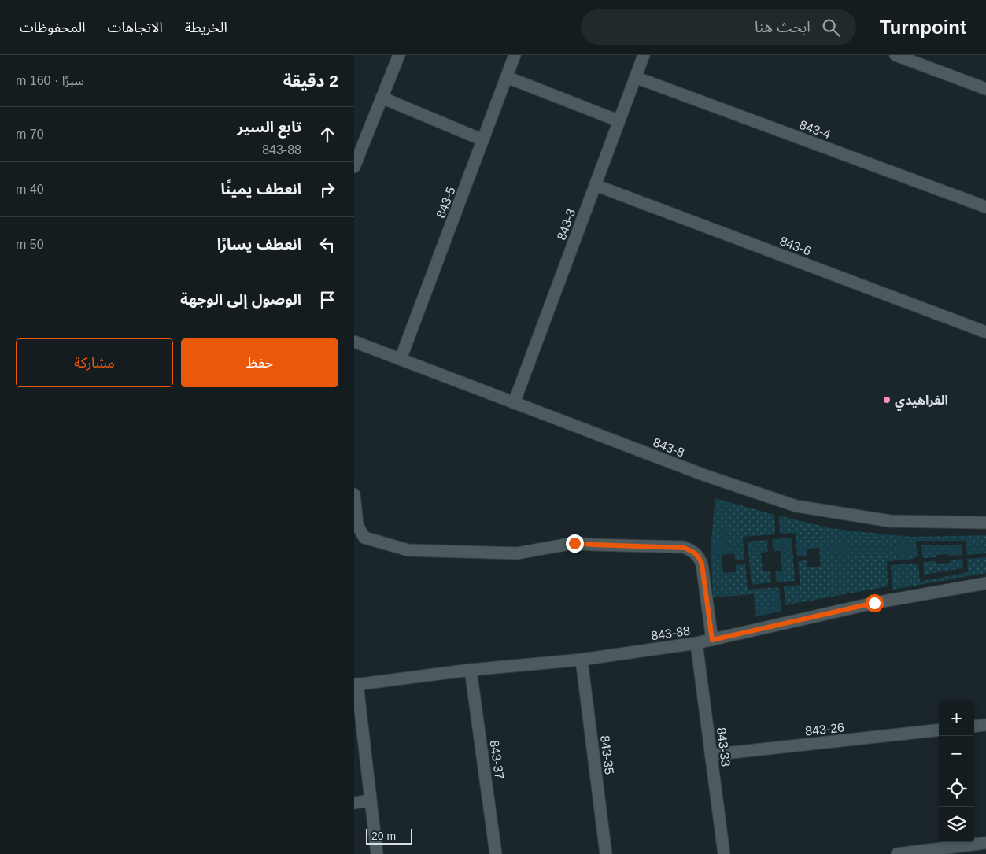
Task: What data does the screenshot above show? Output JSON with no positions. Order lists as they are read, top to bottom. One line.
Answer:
{"streets":{"street":["843-4","843-5","843-3","843-6","843-8","843-88","843-26","843-33","843-35","843-37"]},"crossings":[["843-4","843-3"],["843-5","843-8"],["843-3","843-6"],["843-3","843-8"],["843-88","843-33"],["843-88","843-35"],["843-88","843-37"],["843-26","843-33"]],"places":["الفراهيدي"],"scale_bar":"20 m","page":{"header":"Turnpoint","search":"ابحث هنا","nav":["الخريطة","الاتجاهات","المحفوظات"],"heading":["2 دقيقة","سيرًا · 160 m"],"list":[["تابع السير","843-88","70 m"],["انعطف يمينًا","40 m"],["انعطف يسارًا","50 m"],"الوصول إلى الوجهة"],"buttons":["حفظ","مشاركة"],"map_buttons":["+","−"],"scale":"20 m"}}
